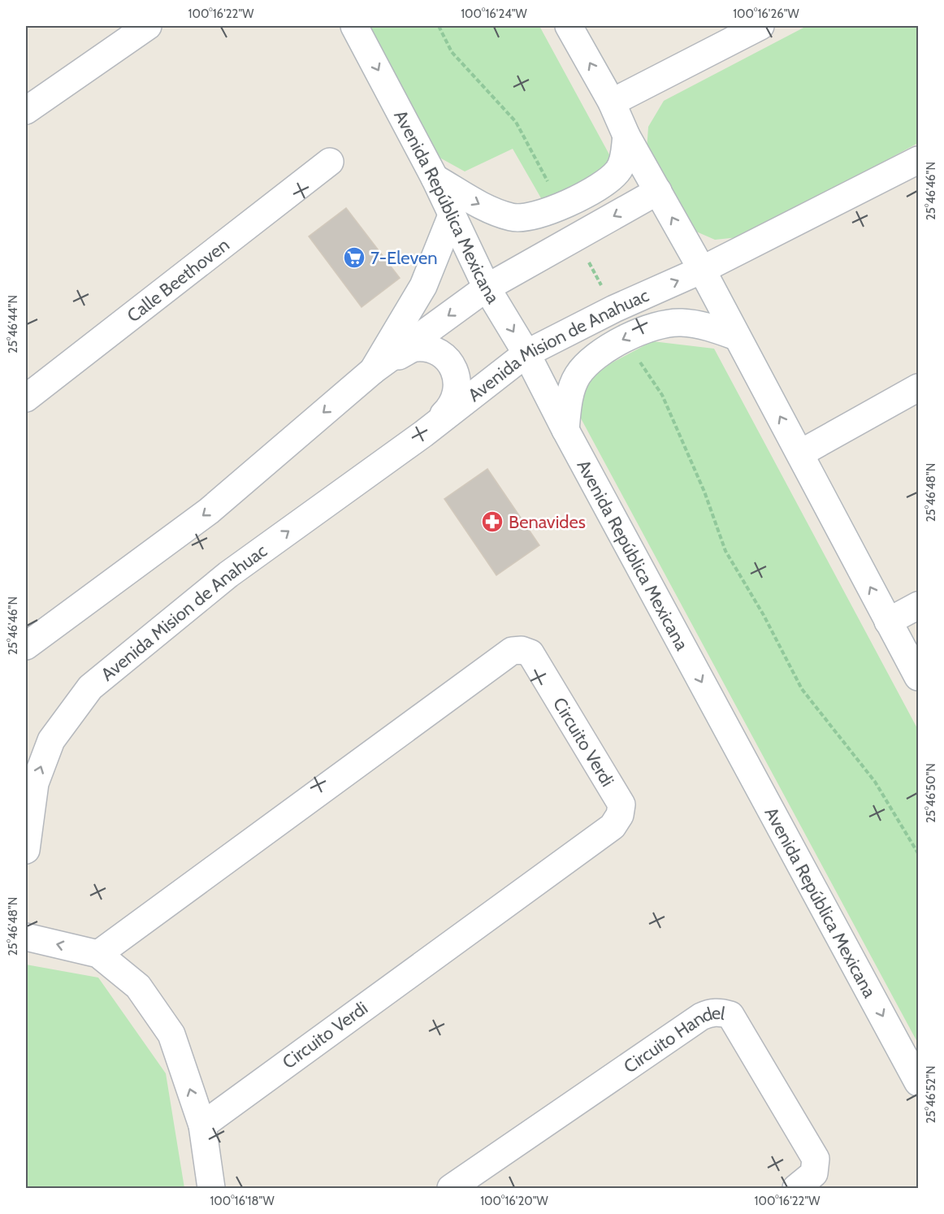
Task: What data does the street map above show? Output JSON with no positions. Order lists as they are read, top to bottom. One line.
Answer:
{"streets":{"street":["Avenida República Mexicana","Calle Beethoven","Avenida Mision de Anahuac","Circuito Verdi","Circuito Handel"]},"crossings":[["Avenida República Mexicana","Avenida Mision de Anahuac"]],"places":{"supermarket":["7-Eleven"],"pharmacy":["Benavides"]},"coordinates":["100°16'22\"W","100°16'24\"W","100°16'26\"W","25°46'46\"N","25°46'44\"N","25°46'48\"N","25°46'50\"N","25°46'52\"N","100°16'18\"W","100°16'20\"W"]}
